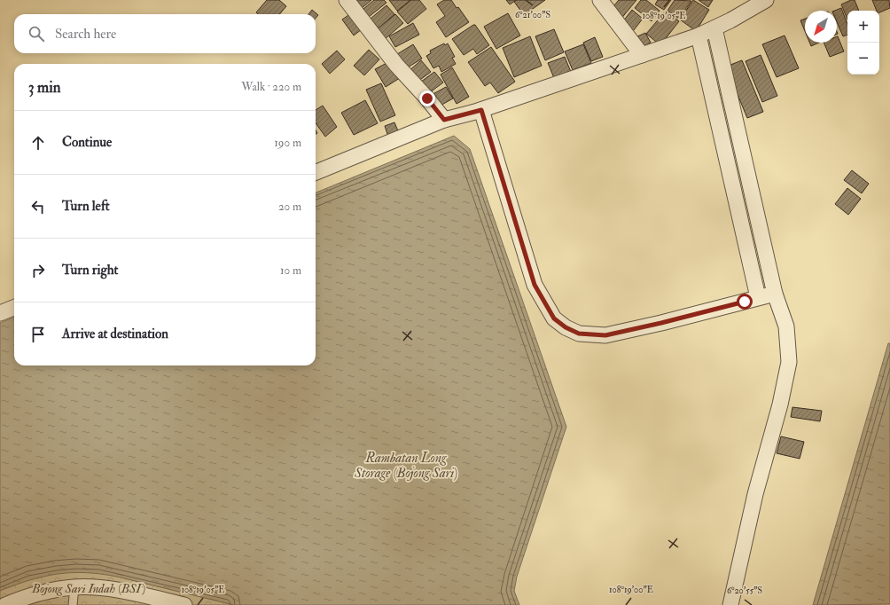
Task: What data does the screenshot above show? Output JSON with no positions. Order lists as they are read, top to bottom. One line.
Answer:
{"water":["Rambatan Long Storage (Bojong Sari)"],"parks":["Bojong Sari Indah (BSI)"],"north":"bottom left","page":{"map_buttons":["+","−"],"search":"Search here","heading":["3 min","Walk · 220 m"],"list":[["Continue","190 m"],["Turn left","20 m"],["Turn right","10 m"],"Arrive at destination"]},"coordinates":["6°21'00\"S","108°19'05\"E","108°19'00\"E","6°20'55\"S"]}
